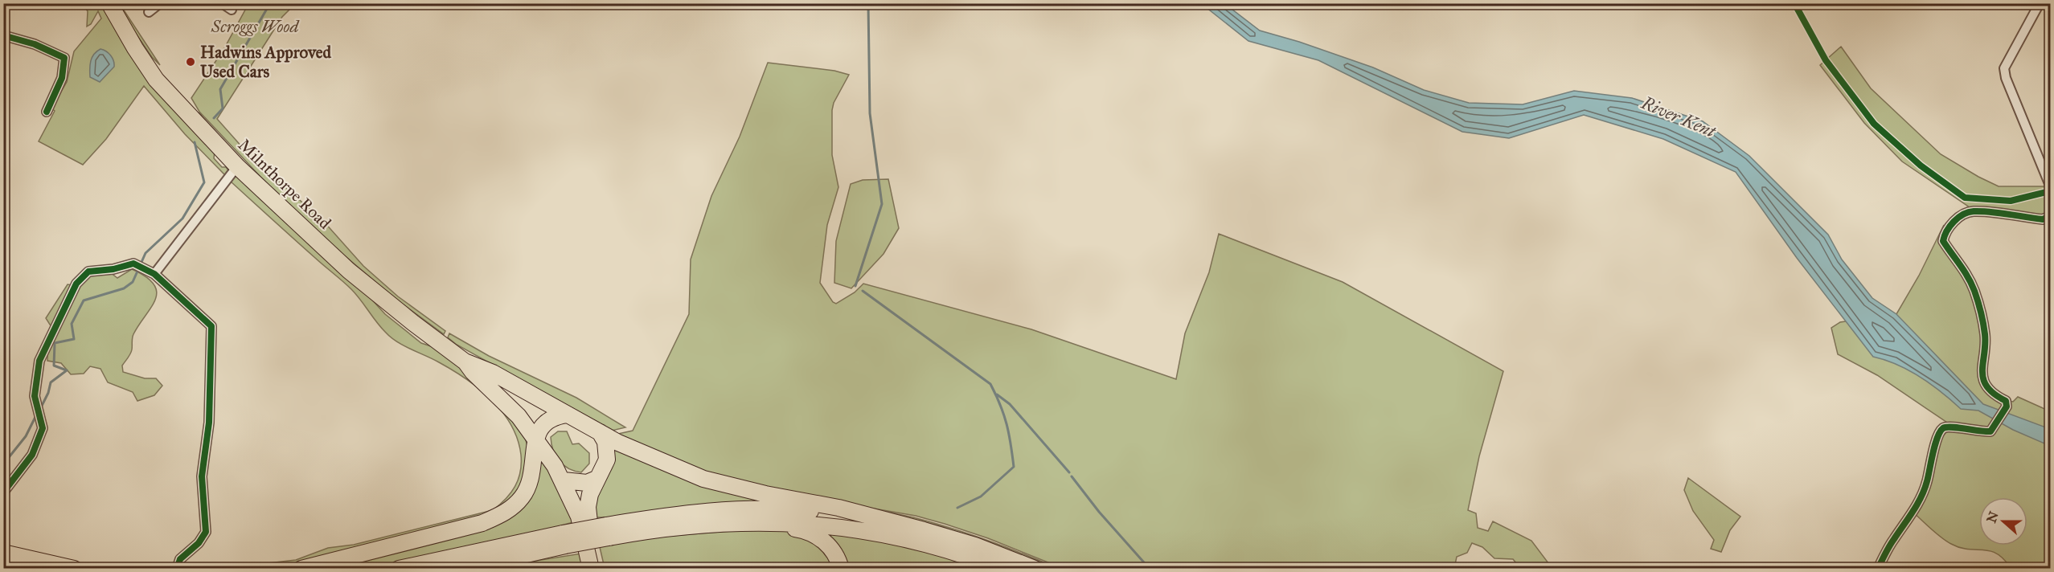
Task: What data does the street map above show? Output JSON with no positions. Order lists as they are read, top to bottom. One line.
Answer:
{"streets":{"highway":["Milnthorpe Road"]},"water":["River Kent"],"parks":["Scroggs Wood"],"places":["Hadwins Approved Used Cars"],"north":"left"}
